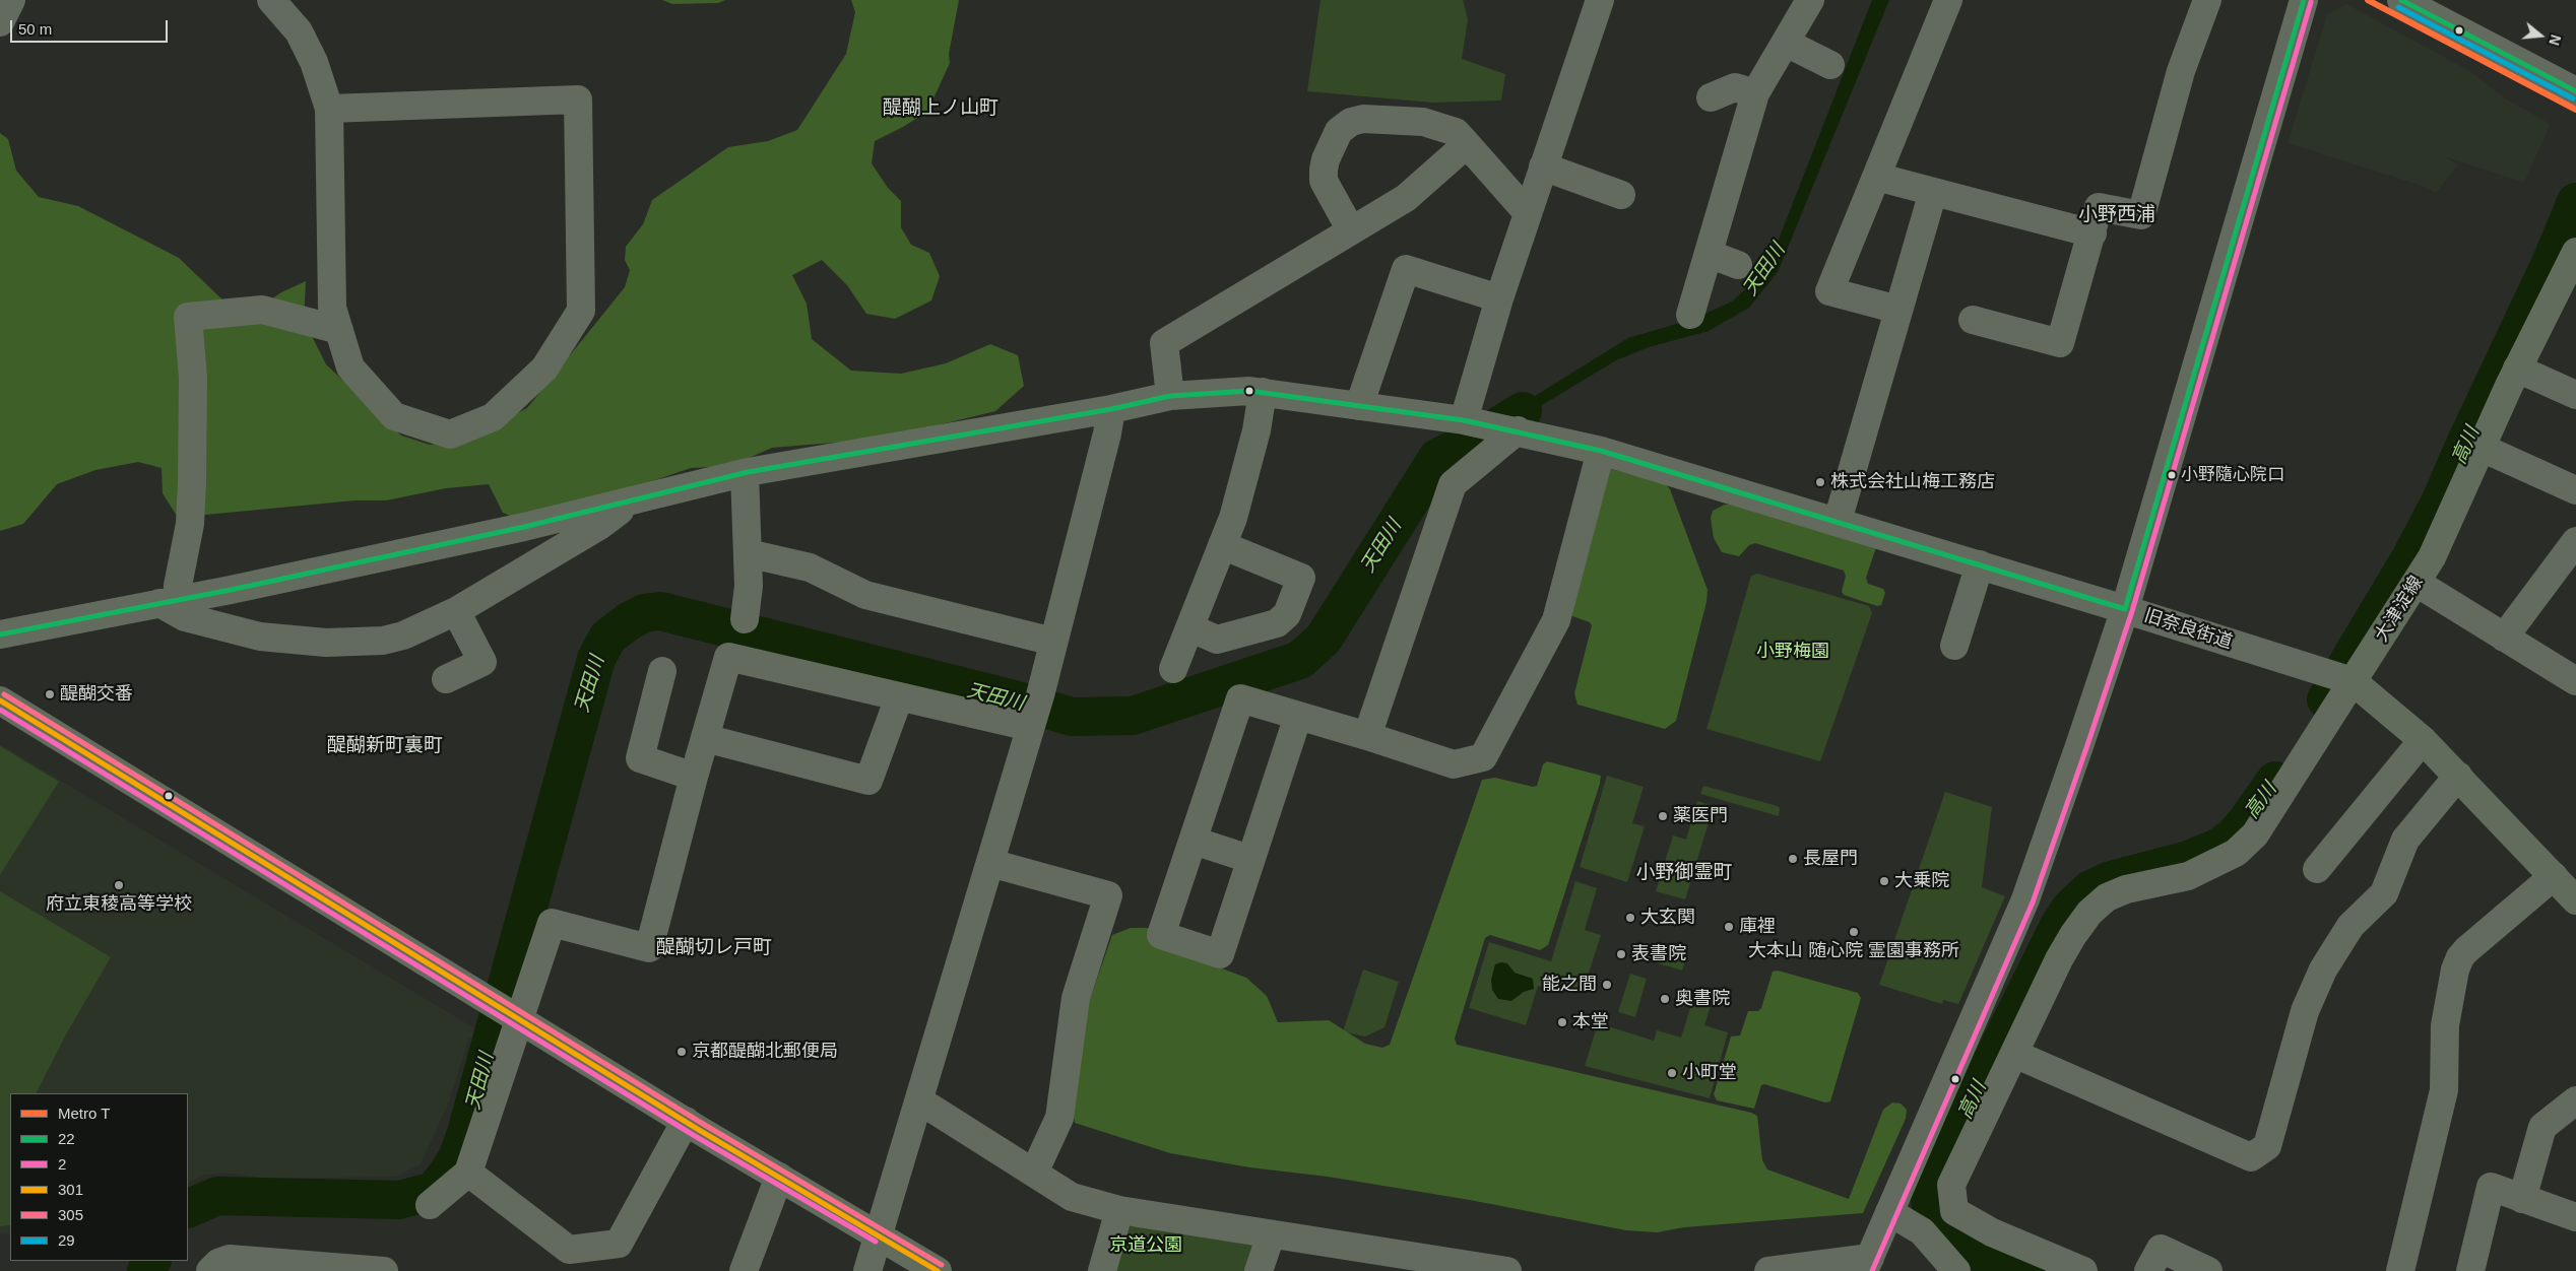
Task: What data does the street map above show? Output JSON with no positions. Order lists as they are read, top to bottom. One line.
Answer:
{"streets":{"main road":["大津淀線"],"street":["旧奈良街道"]},"crossings":[["大津淀線","旧奈良街道"]],"districts":["醍醐上ノ山町","小野西浦","醍醐新町裏町","小野御霊町","醍醐切レ戸町"],"water":["天田川","高川"],"parks":["小野梅園","京道公園"],"places":["小野隨心院口","株式会社山梅工務店","醍醐交番","薬医門","長屋門","大乗院","府立東稜高等学校","大玄関","庫裡","大本山 随心院 霊園事務所","表書院","能之間","奥書院","本堂","京都醍醐北郵便局","小町堂"],"lines":["metro line T","transit line 22","transit line 2","transit line 29","transit line 305","transit line 301"],"legend":["Metro T","22","2","301","305","29"],"scale_bar":"50 m","north":"right"}
